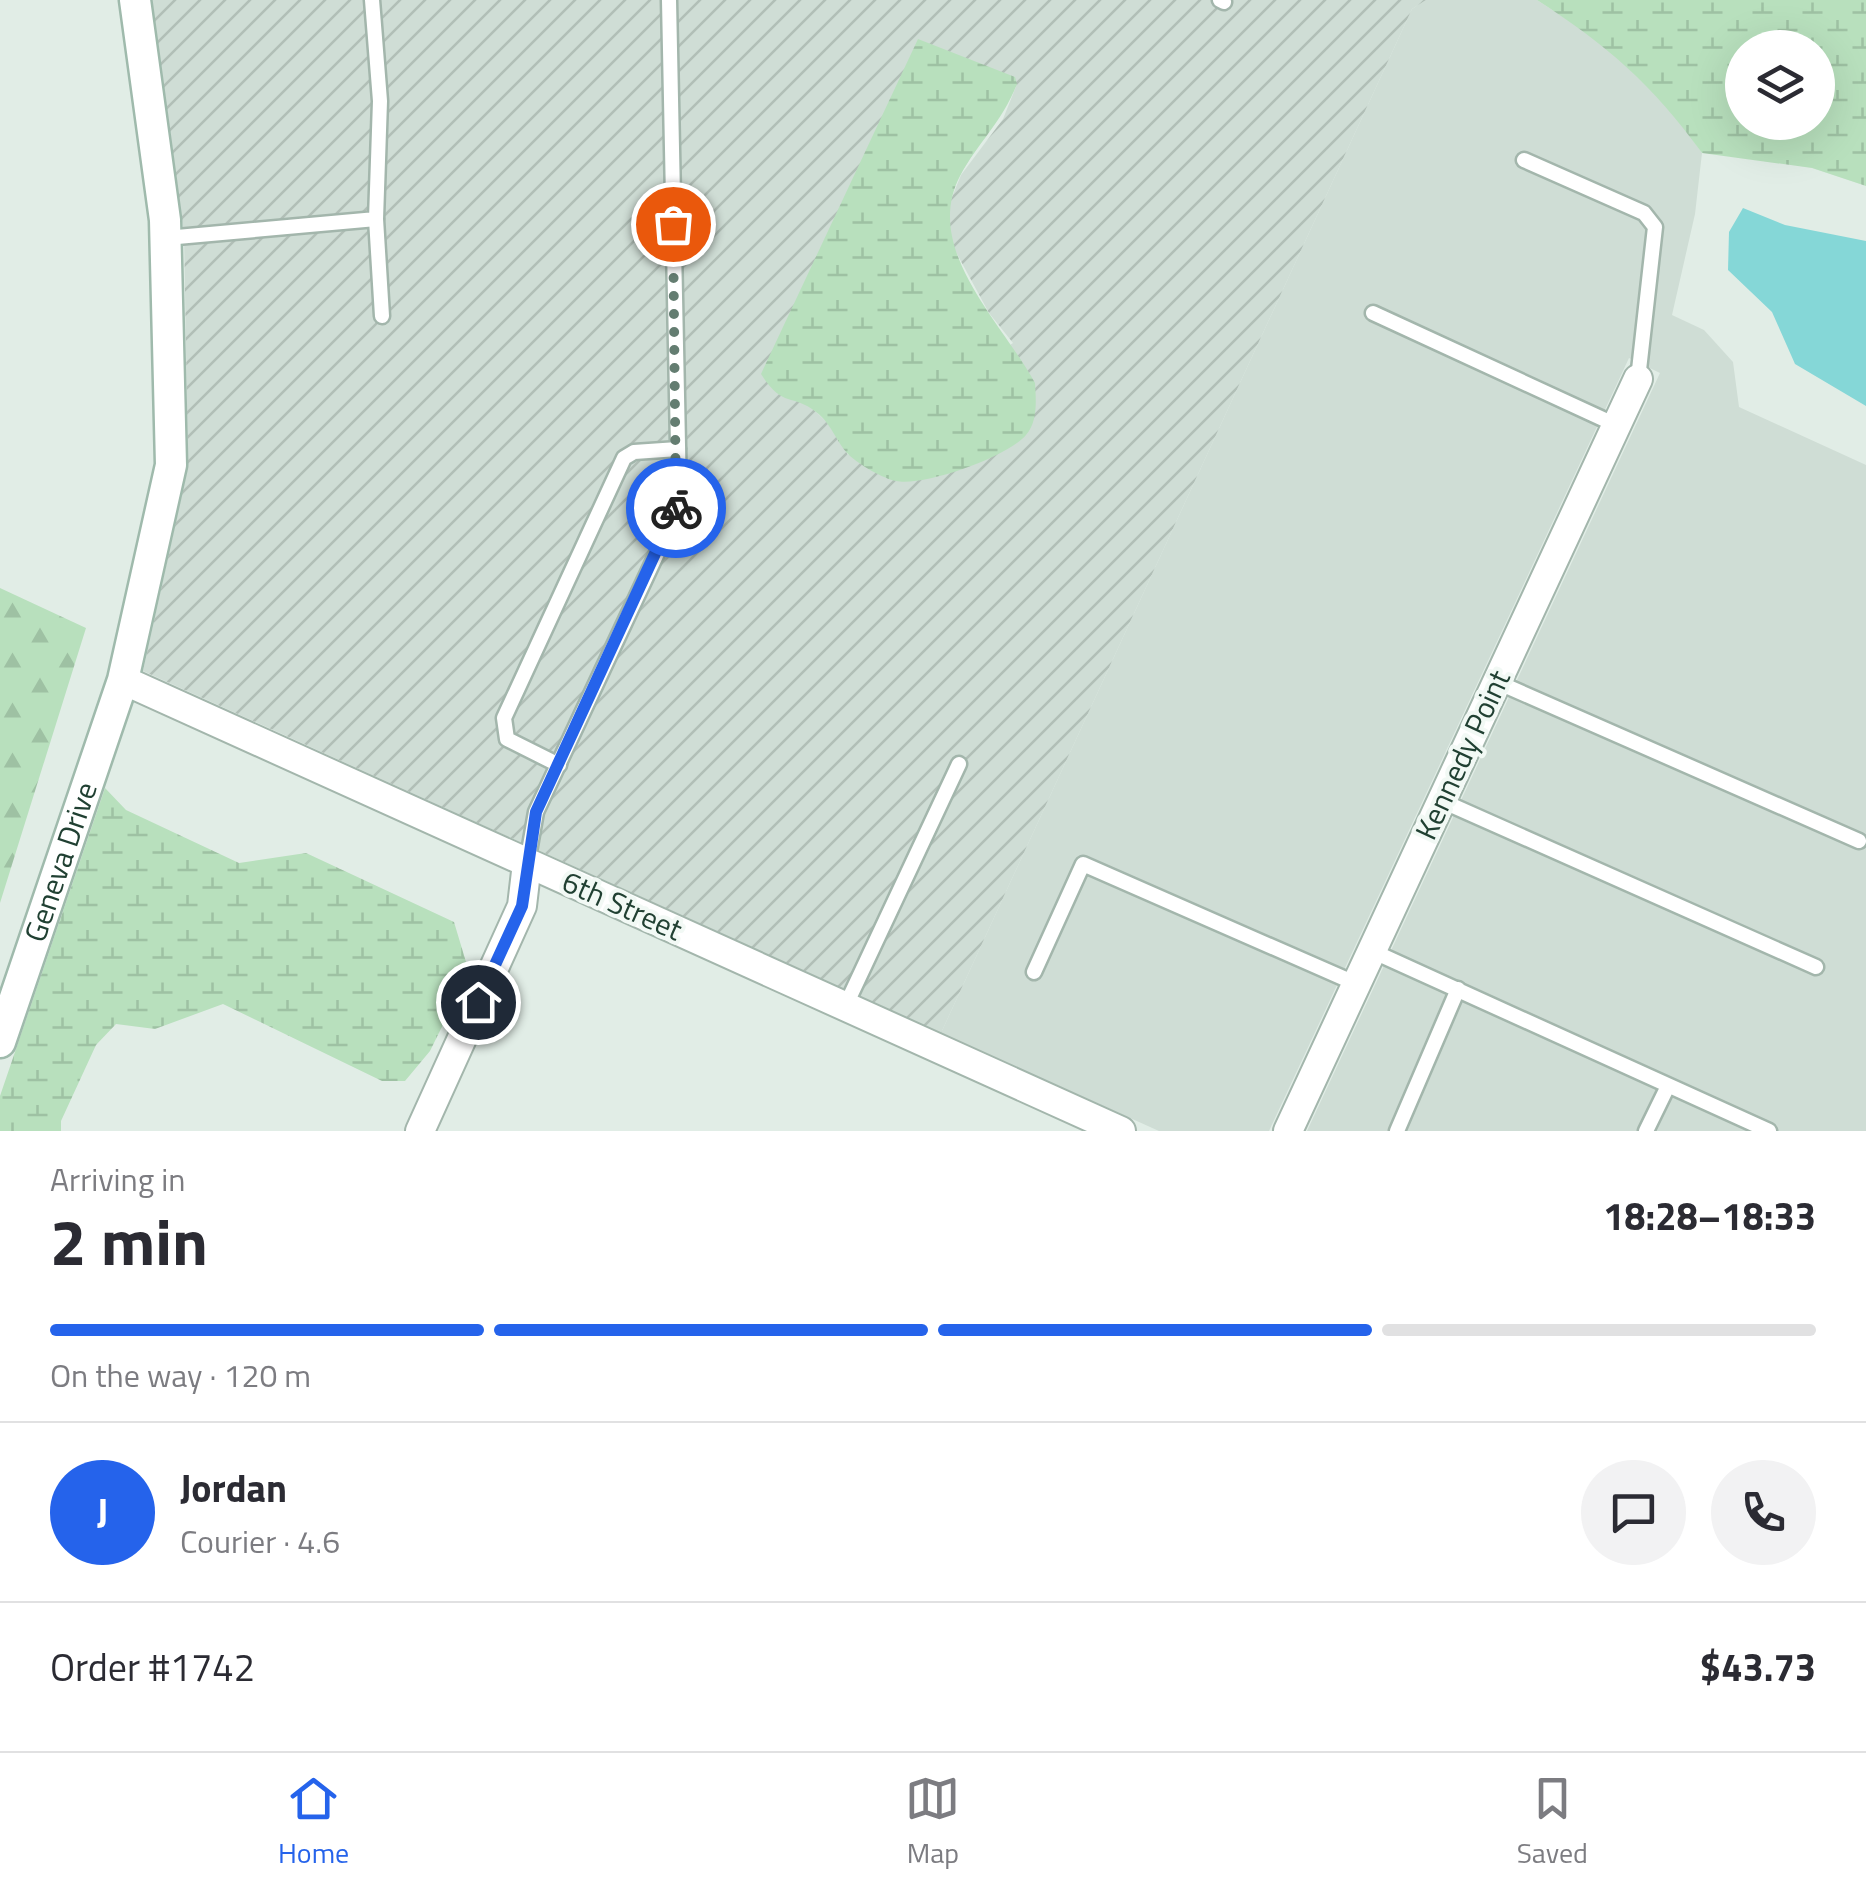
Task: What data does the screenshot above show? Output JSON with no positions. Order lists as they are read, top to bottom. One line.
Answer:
{"streets":{"main road":["Geneva Drive"],"street":["Kennedy Point","6th Street"]},"crossings":[["Geneva Drive","6th Street"]],"page":{"heading":["2 min","Arriving in","18:28–18:33"],"panel":["Jordan","Courier · 4.6","Order #1742","$43.73"],"bar":"On the way · 120 m","round":"J","tabs":["Home","Map","Saved"]}}
